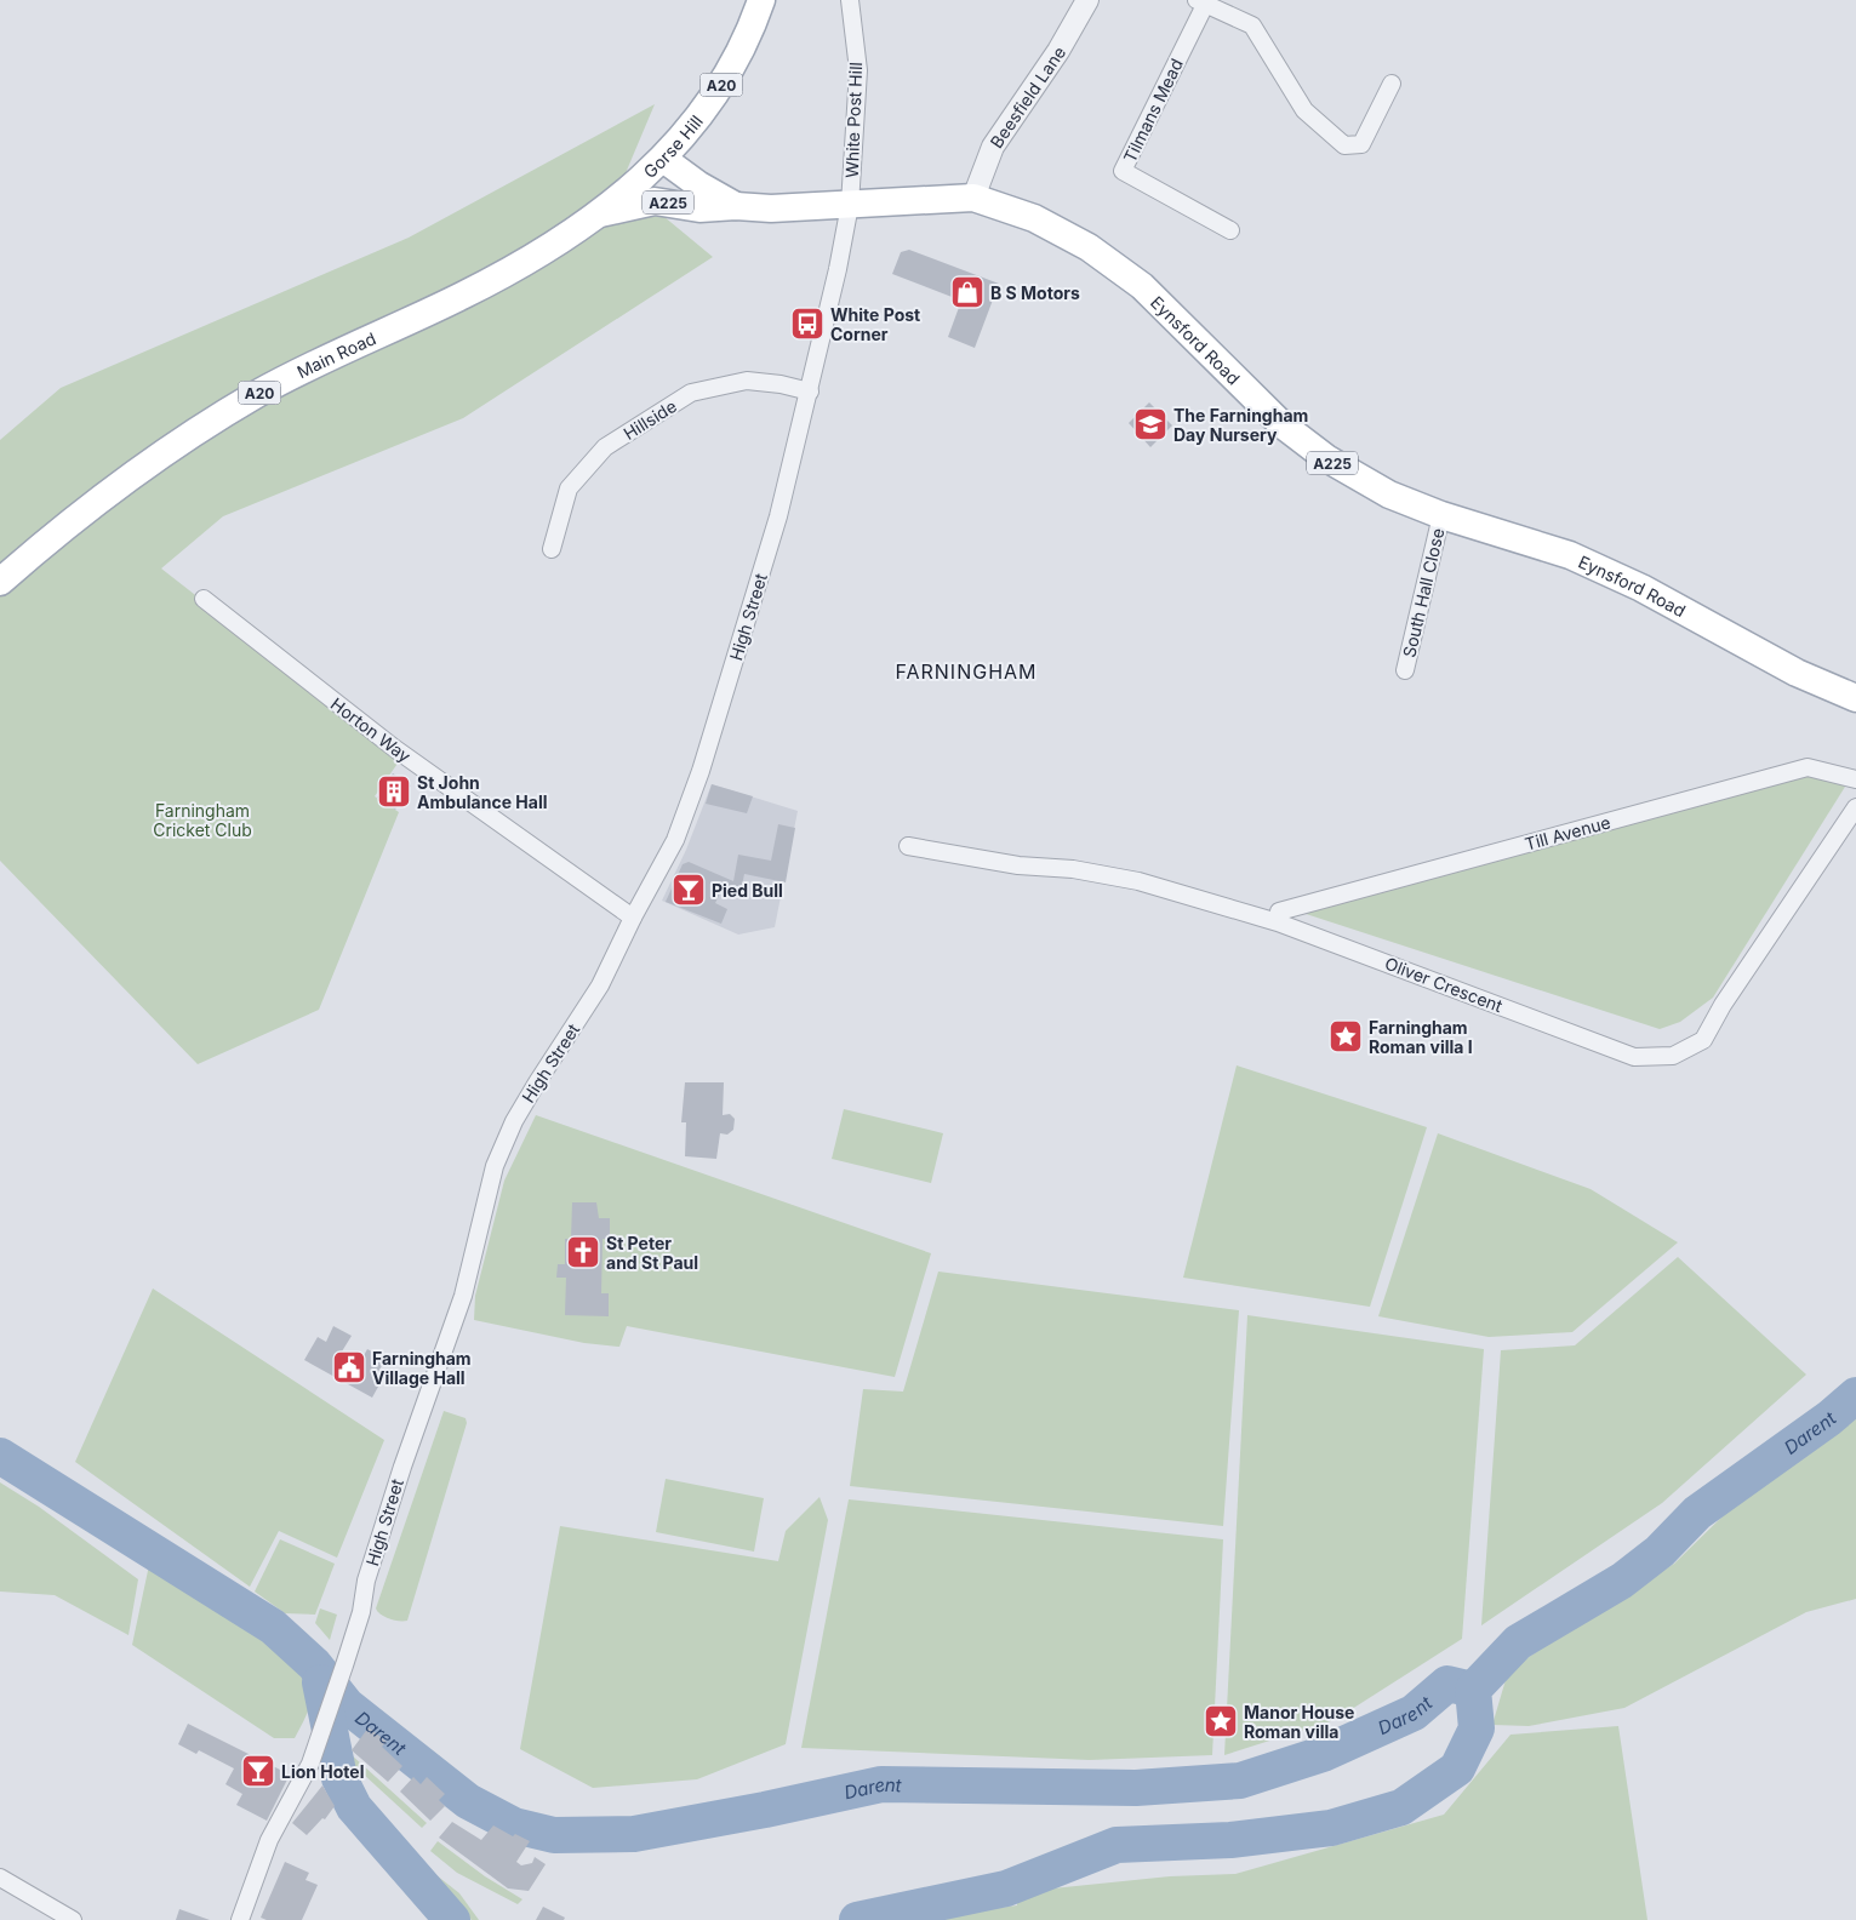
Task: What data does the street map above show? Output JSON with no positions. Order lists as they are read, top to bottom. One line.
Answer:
{"streets":{"main road":["A20","Gorse Hill","A225","Eynsford Road","Main Road"],"street":["Beesfield Lane","Tilmans Mead","White Post Hill","Hillside","South Hall Close","High Street","Horton Way","Till Avenue","Oliver Crescent"]},"crossings":[["Beesfield Lane","Eynsford Road"],["White Post Hill","Eynsford Road"],["White Post Hill","High Street"],["Gorse Hill","Eynsford Road"],["Gorse Hill","Main Road"],["Eynsford Road","Main Road"],["Eynsford Road","South Hall Close"],["Eynsford Road","High Street"],["Hillside","High Street"],["High Street","Horton Way"]],"districts":["FARNINGHAM"],"water":["Darent"],"parks":["Farningham Cricket Club"],"places":{"shop":["B S Motors"],"bus stop":["White Post Corner"],"school or university":["The Farningham Day Nursery"],"building":["St John Ambulance Hall"],"bar":["Pied Bull","Lion Hotel"],"place":["Farningham Roman villa I","Manor House Roman villa"],"church":["St Peter and St Paul"],"public building":["Farningham Village Hall"]}}
